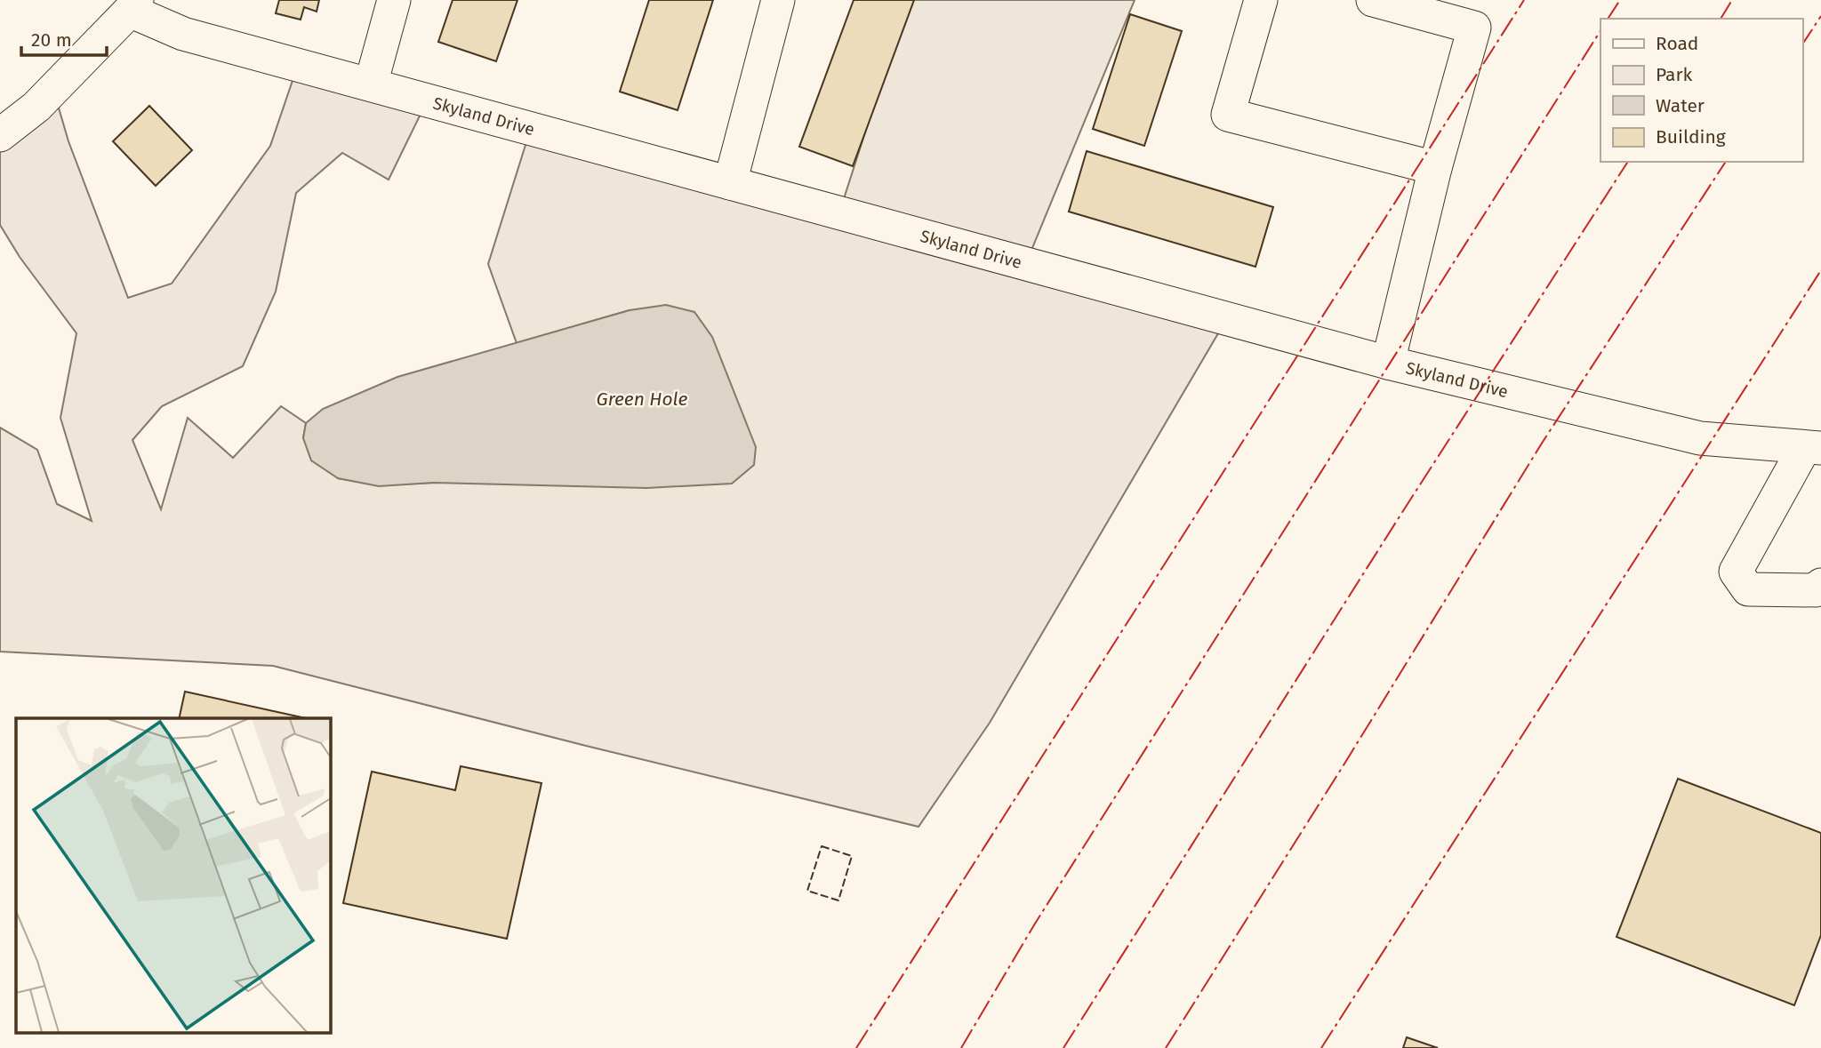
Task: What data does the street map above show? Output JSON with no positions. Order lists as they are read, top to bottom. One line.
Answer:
{"streets":{"street":["Skyland Drive"]},"water":["Green Hole"],"legend":["Road","Park","Water","Building"],"scale_bar":"20 m"}
